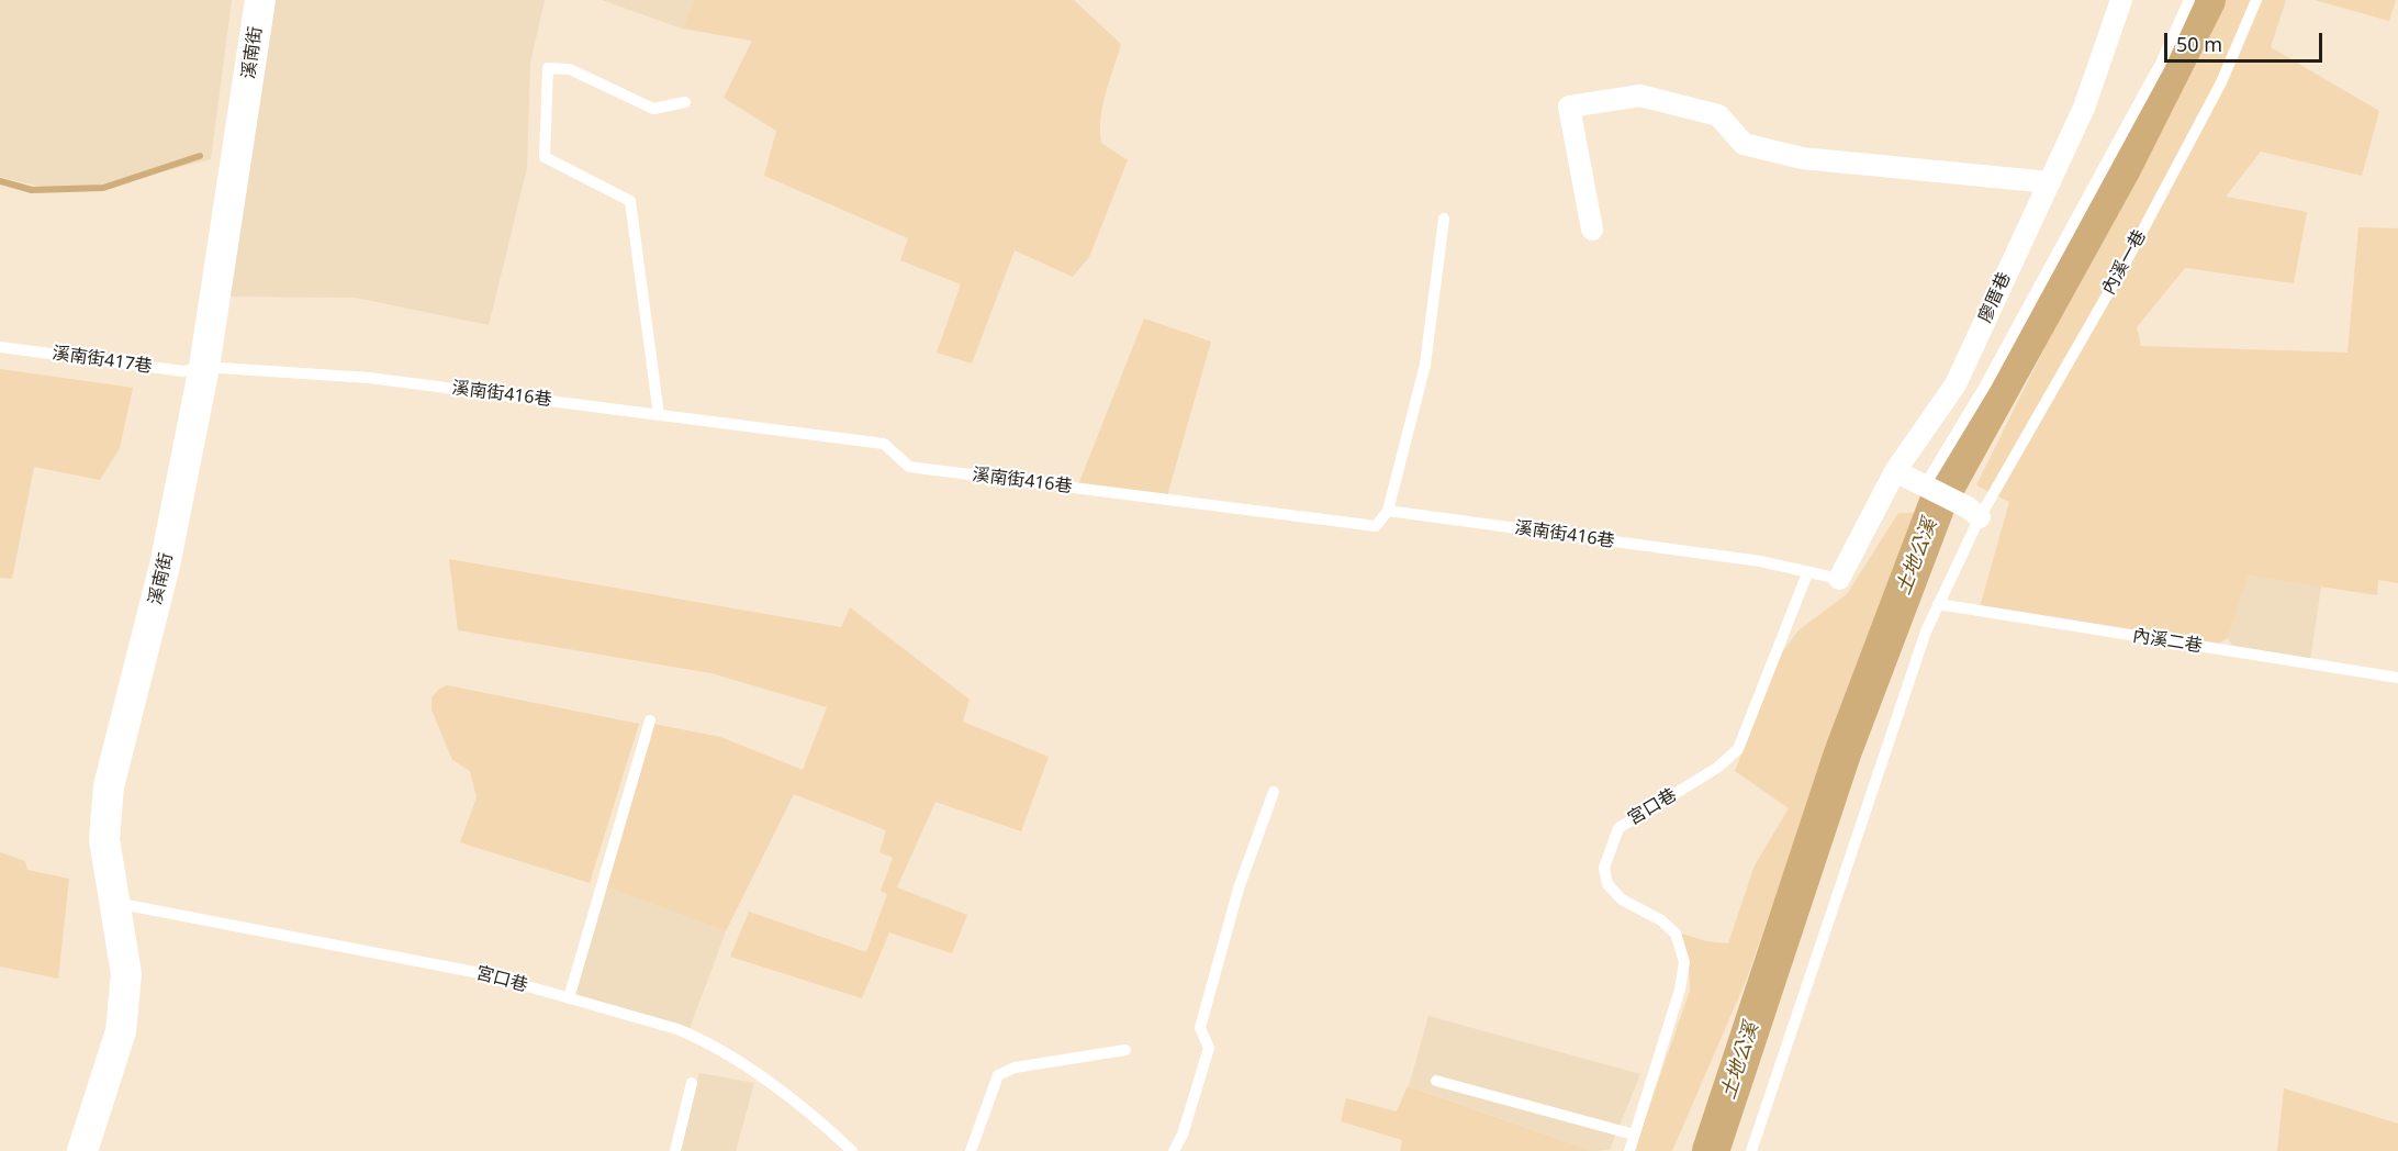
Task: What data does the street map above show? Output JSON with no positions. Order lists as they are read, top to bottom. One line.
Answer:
{"streets":{"street":["溪南街","廖厝巷"],"lane":["內溪一巷","溪南街417巷","溪南街416巷","內溪二巷","宮口巷"]},"crossings":[["溪南街","溪南街417巷"],["溪南街","溪南街416巷"],["溪南街","宮口巷"],["內溪一巷","內溪二巷"],["廖厝巷","溪南街416巷"],["溪南街417巷","溪南街416巷"],["溪南街416巷","宮口巷"]],"water":["土地公溪"],"scale_bar":"50 m"}
